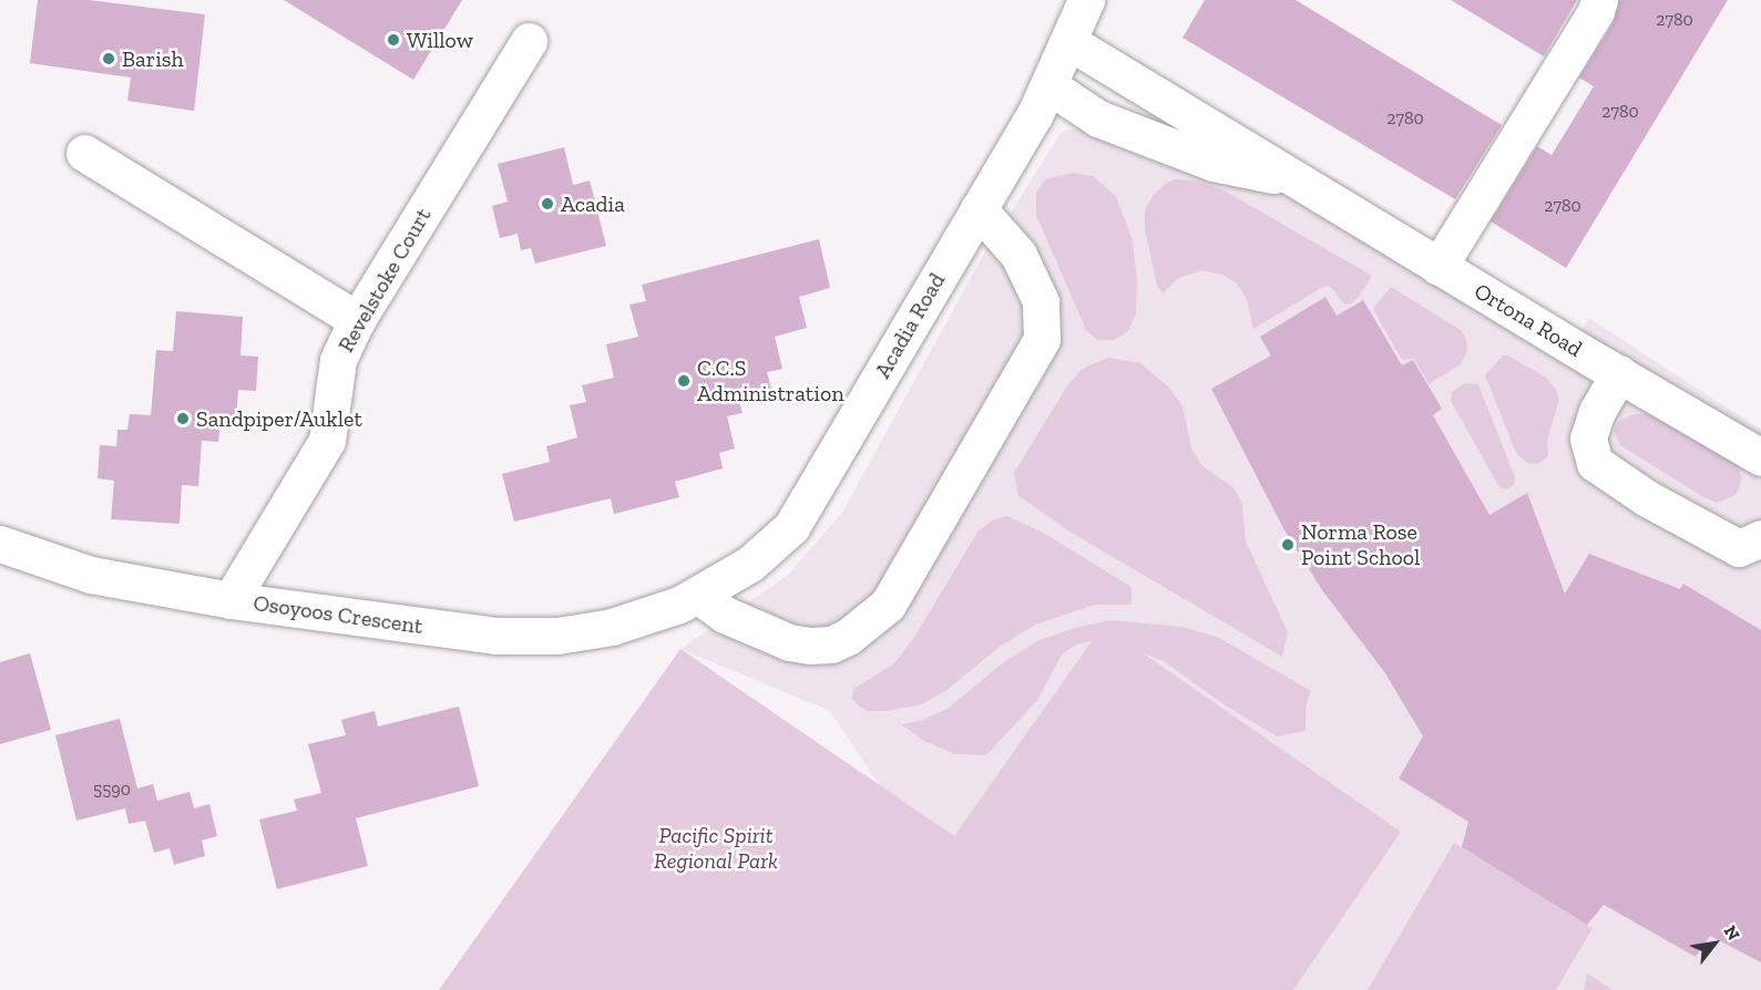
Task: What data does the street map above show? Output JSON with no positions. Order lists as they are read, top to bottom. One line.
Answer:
{"streets":{"street":["Revelstoke Court","Ortona Road","Acadia Road","Osoyoos Crescent"]},"crossings":[["Revelstoke Court","Osoyoos Crescent"],["Ortona Road","Acadia Road"],["Acadia Road","Osoyoos Crescent"]],"parks":["Pacific Spirit Regional Park"],"places":["Willow","Barish","Acadia","C.C.S Administration","Sandpiper/Auklet","Norma Rose Point School"],"house_numbers":["2780","2780","2780","2780","5590"],"north":"top right"}
